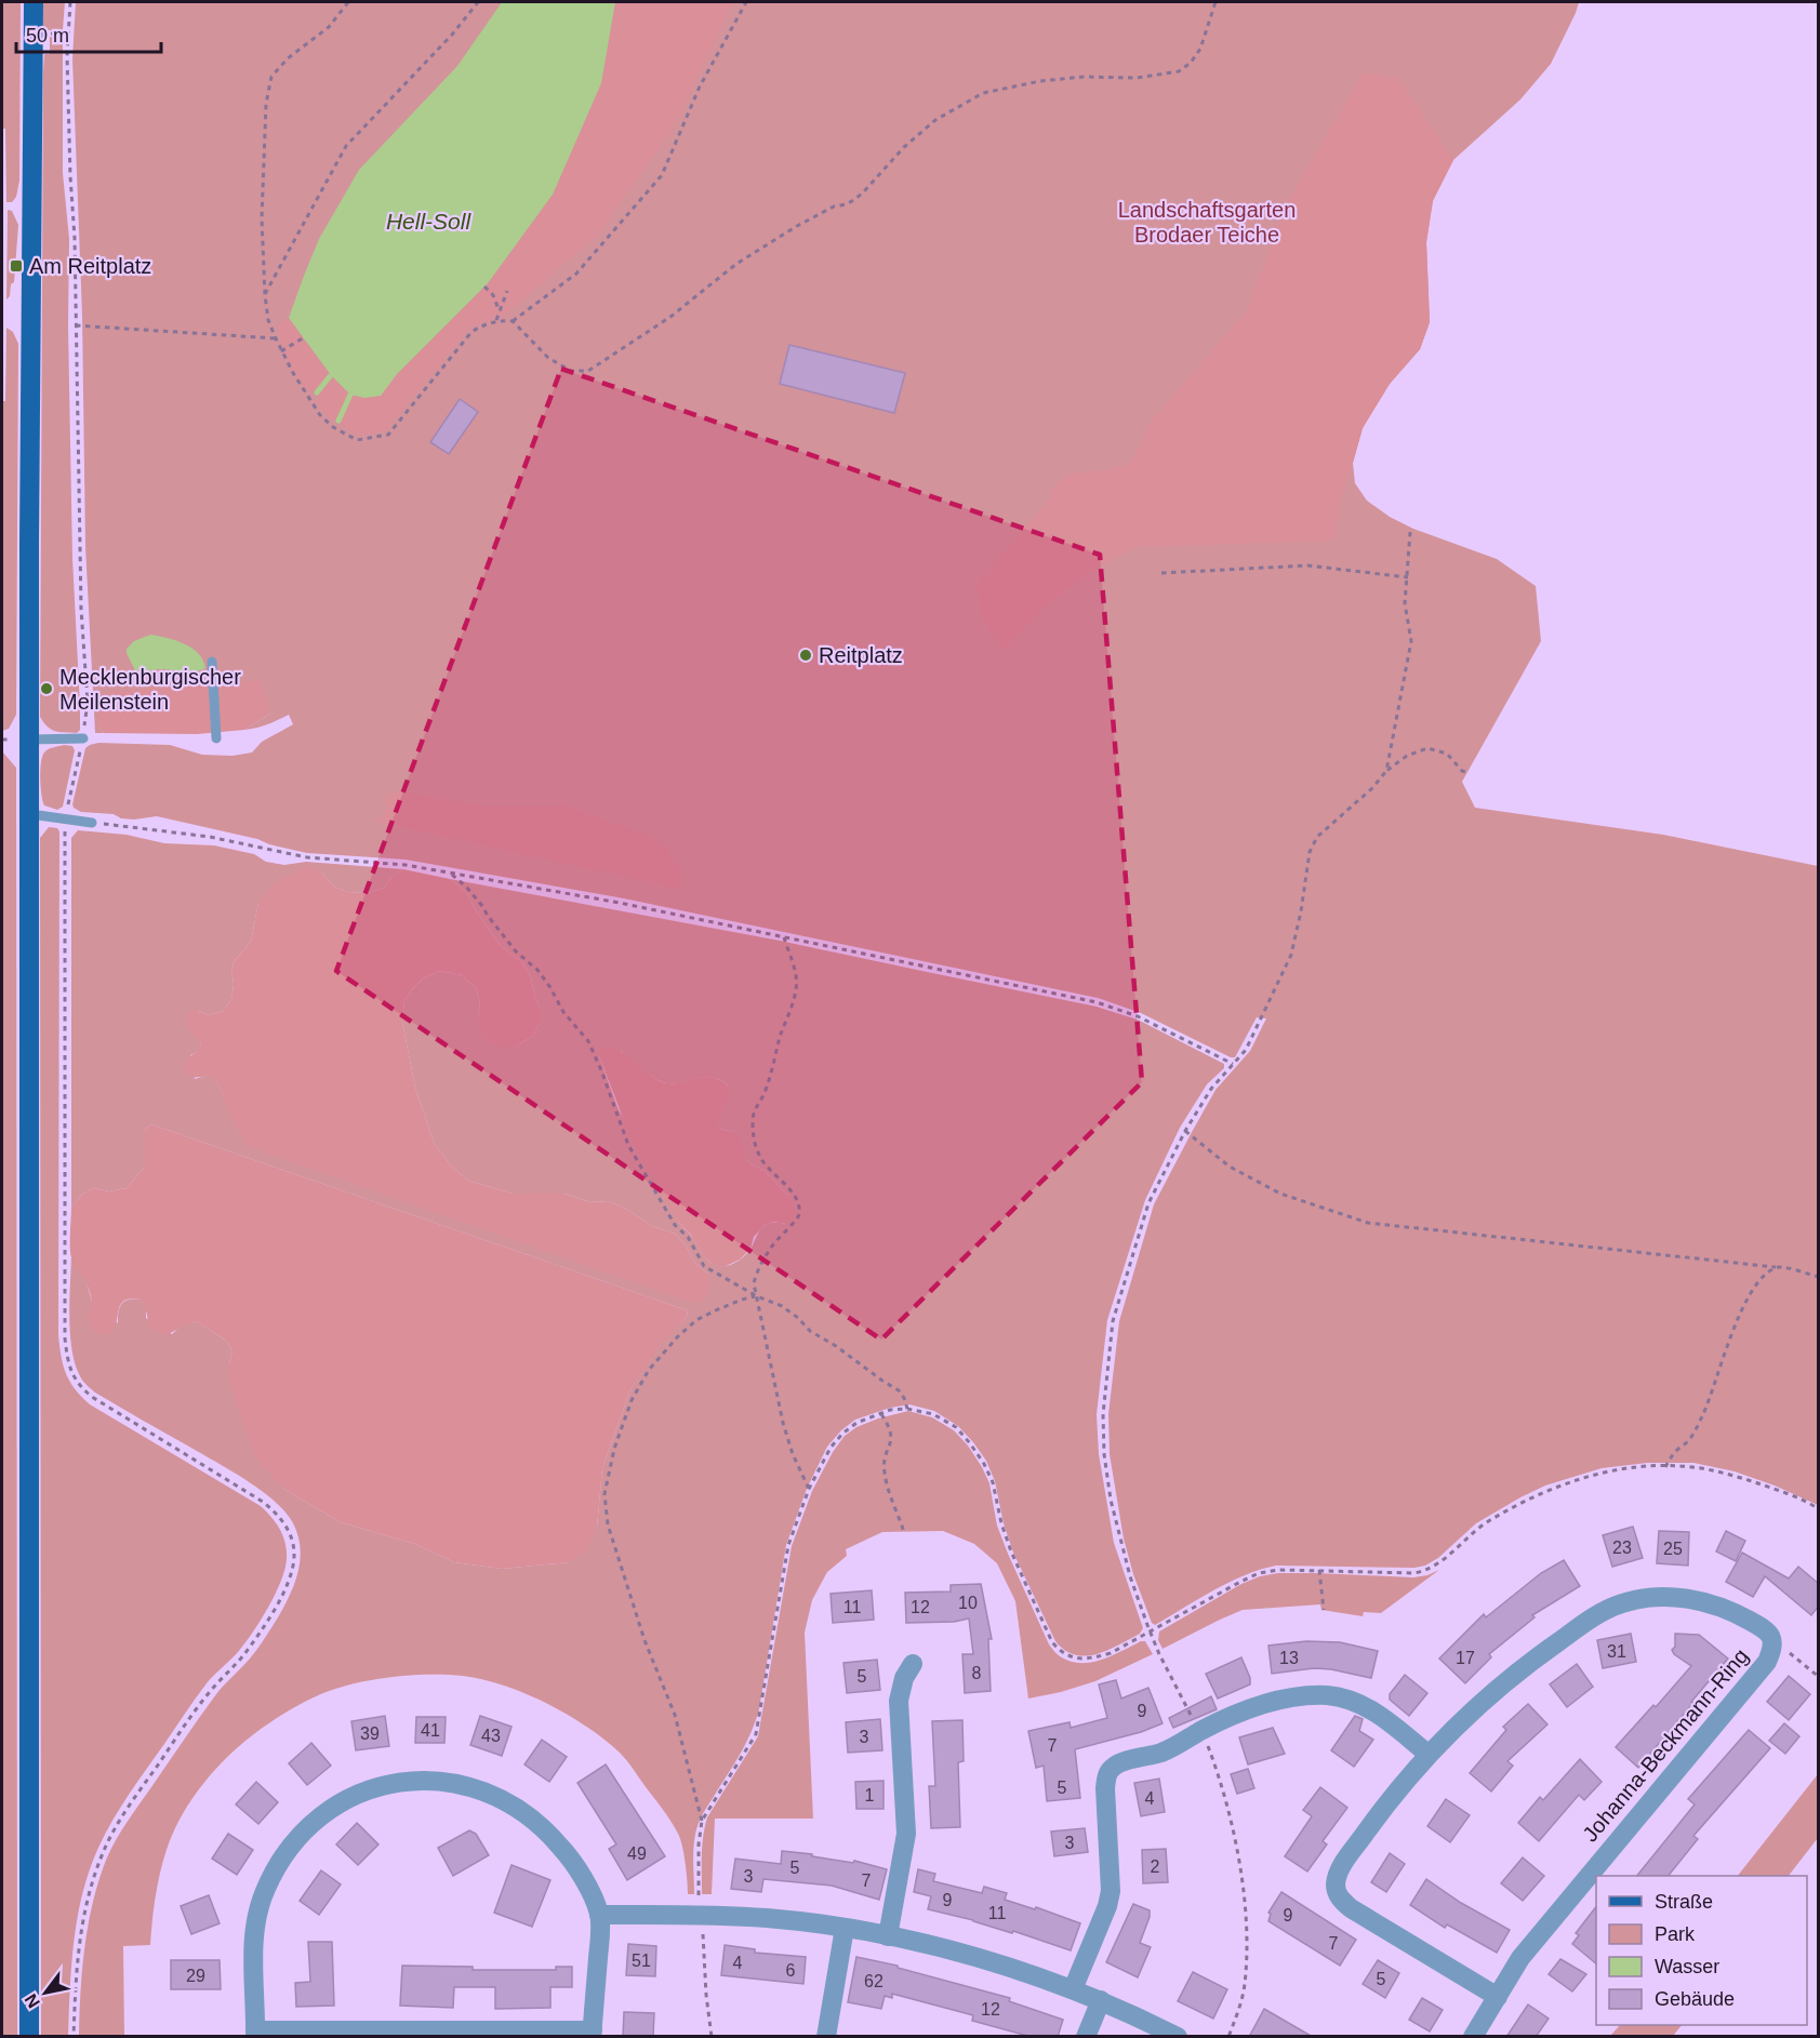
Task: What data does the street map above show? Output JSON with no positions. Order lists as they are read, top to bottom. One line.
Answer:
{"streets":{"street":["Johanna-Beckmann-Ring"]},"water":["Hell-Soll"],"parks":["Landschaftsgarten Brodaer Teiche"],"places":{"transit":["Am Reitplatz"],"other":["Reitplatz","Mecklenburgischer Meilenstein"]},"house_numbers":["23","25","10","11","12","31","13","17","8","5","9","41","39","43","3","7","5","1","4","3","49","2","5","3","7","9","11","9","7","51","4","6","29","5","62","12"],"legend":["Straße","Park","Wasser","Gebäude"],"scale_bar":"50 m","north":"bottom left"}
